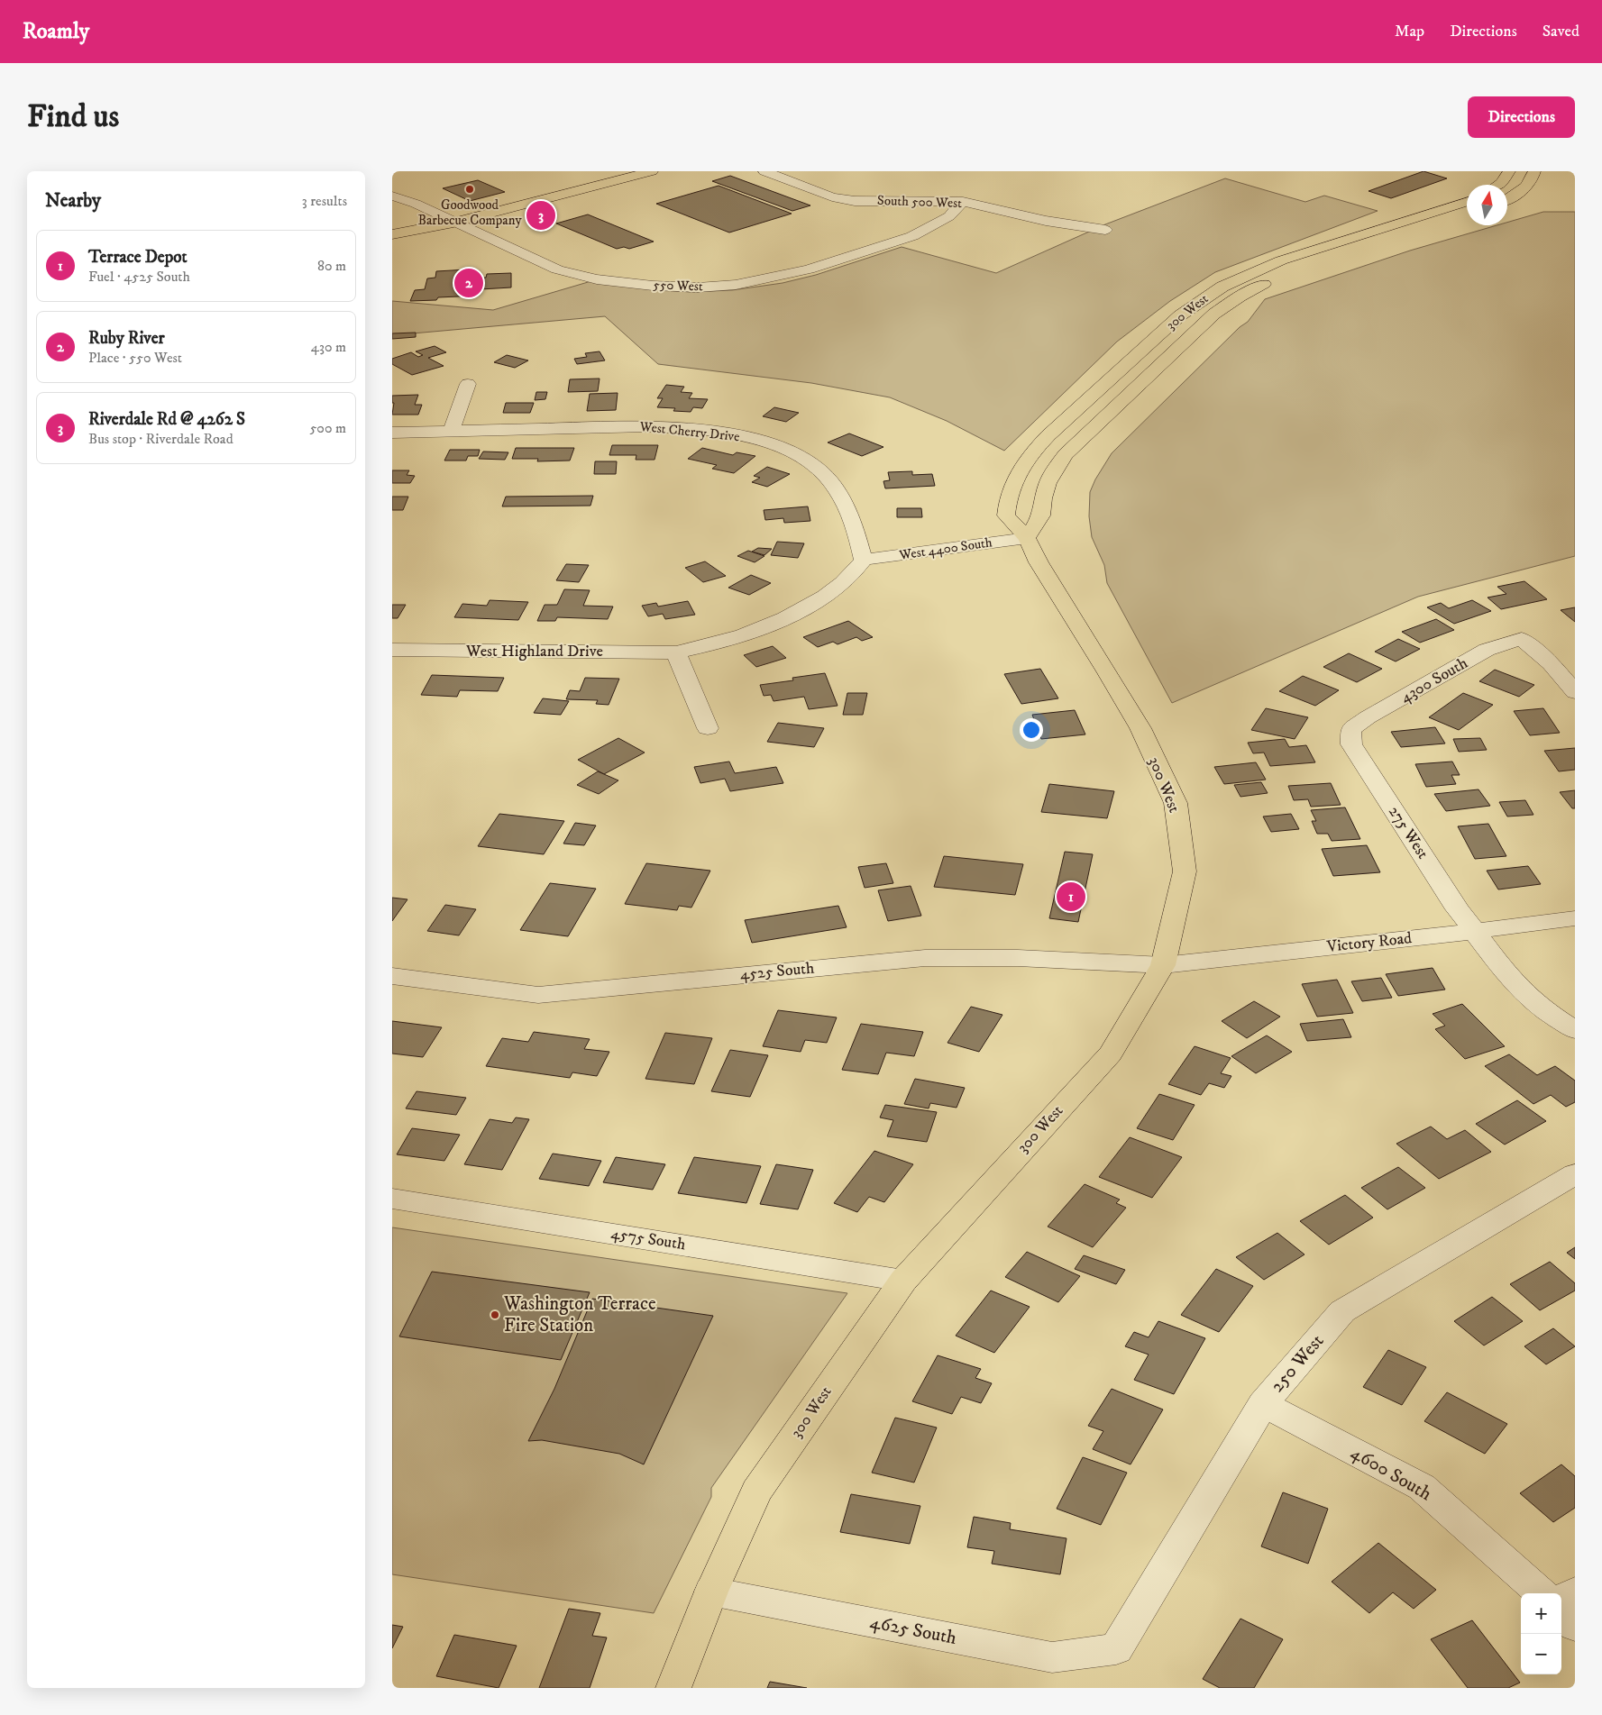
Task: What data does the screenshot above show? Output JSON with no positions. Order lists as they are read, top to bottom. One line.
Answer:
{"streets":{"main road":["300 West"],"street":["South 500 West","550 West","West Cherry Drive","West 4400 South","West Highland Drive","4300 South","275 West","Victory Road","4525 South","4575 South","250 West","4600 South","4625 South"]},"crossings":[["South 500 West","550 West"],["300 West","West 4400 South"],["300 West","Victory Road"],["300 West","4525 South"],["300 West","4575 South"],["300 West","4625 South"],["West Cherry Drive","West 4400 South"],["West Cherry Drive","West Highland Drive"],["West 4400 South","West Highland Drive"],["4300 South","275 West"],["275 West","Victory Road"],["Victory Road","4525 South"],["250 West","4600 South"],["250 West","4625 South"]],"places":["Goodwood Barbecue Company","Washington Terrace Fire Station"],"north":"top","page":{"header":"Roamly","nav":["Map","Directions","Saved"],"buttons":"Directions","title":"Find us","heading":["Nearby","3 results"],"pins":["3","2","1"],"list":[{"mark":"1","name":"Terrace Depot","note":"Fuel · 4525 South","value":"80 m"},{"mark":"2","name":"Ruby River","note":"Place · 550 West","value":"430 m"},{"mark":"3","name":"Riverdale Rd @ 4262 S","note":"Bus stop · Riverdale Road","value":"500 m"}],"map_buttons":["+","−"]}}
